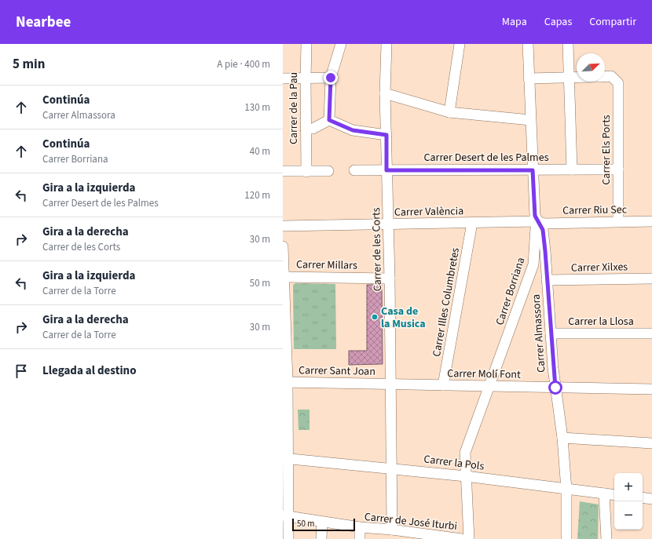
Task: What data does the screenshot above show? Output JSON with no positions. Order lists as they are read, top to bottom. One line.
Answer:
{"streets":{"street":["Carrer de la Pau","Carrer Els Ports","Carrer Desert de les Palmes","Carrer Riu Sec","Carrer València","Carrer de les Corts","Carrer Millars","Carrer Xilxes","Carrer Borriana","Carrer Illes Columbretes","Carrer la Llosa","Carrer Almassora","Carrer Sant Joan","Carrer Molí Font","Carrer la Pols","Carrer de José Iturbi"]},"crossings":[["Carrer Els Ports","Carrer Desert de les Palmes"],["Carrer Els Ports","Carrer Riu Sec"],["Carrer Desert de les Palmes","Carrer de les Corts"],["Carrer Desert de les Palmes","Carrer Borriana"],["Carrer Riu Sec","Carrer València"],["Carrer Riu Sec","Carrer Borriana"],["Carrer Riu Sec","Carrer Almassora"],["Carrer València","Carrer de les Corts"],["Carrer València","Carrer Borriana"],["Carrer València","Carrer Illes Columbretes"],["Carrer València","Carrer Almassora"],["Carrer de les Corts","Carrer Millars"],["Carrer de les Corts","Carrer Sant Joan"],["Carrer de les Corts","Carrer Molí Font"],["Carrer de les Corts","Carrer la Pols"],["Carrer de les Corts","Carrer de José Iturbi"],["Carrer Xilxes","Carrer Almassora"],["Carrer Borriana","Carrer Almassora"],["Carrer Borriana","Carrer Molí Font"],["Carrer Borriana","Carrer la Pols"],["Carrer Illes Columbretes","Carrer Molí Font"],["Carrer la Llosa","Carrer Almassora"],["Carrer Almassora","Carrer Molí Font"],["Carrer Almassora","Carrer la Pols"],["Carrer Sant Joan","Carrer Molí Font"]],"places":["Casa de la Musica"],"scale_bar":"50 m","north":"top right","page":{"header":"Nearbee","nav":["Mapa","Capas","Compartir"],"heading":["5 min","A pie · 400 m"],"list":[["Continúa","Carrer Almassora","130 m"],["Continúa","Carrer Borriana","40 m"],["Gira a la izquierda","Carrer Desert de les Palmes","120 m"],["Gira a la derecha","Carrer de les Corts","30 m"],["Gira a la izquierda","Carrer de la Torre","50 m"],["Gira a la derecha","Carrer de la Torre","30 m"],"Llegada al destino"],"map_buttons":["+","−"],"scale":"50 m"}}
